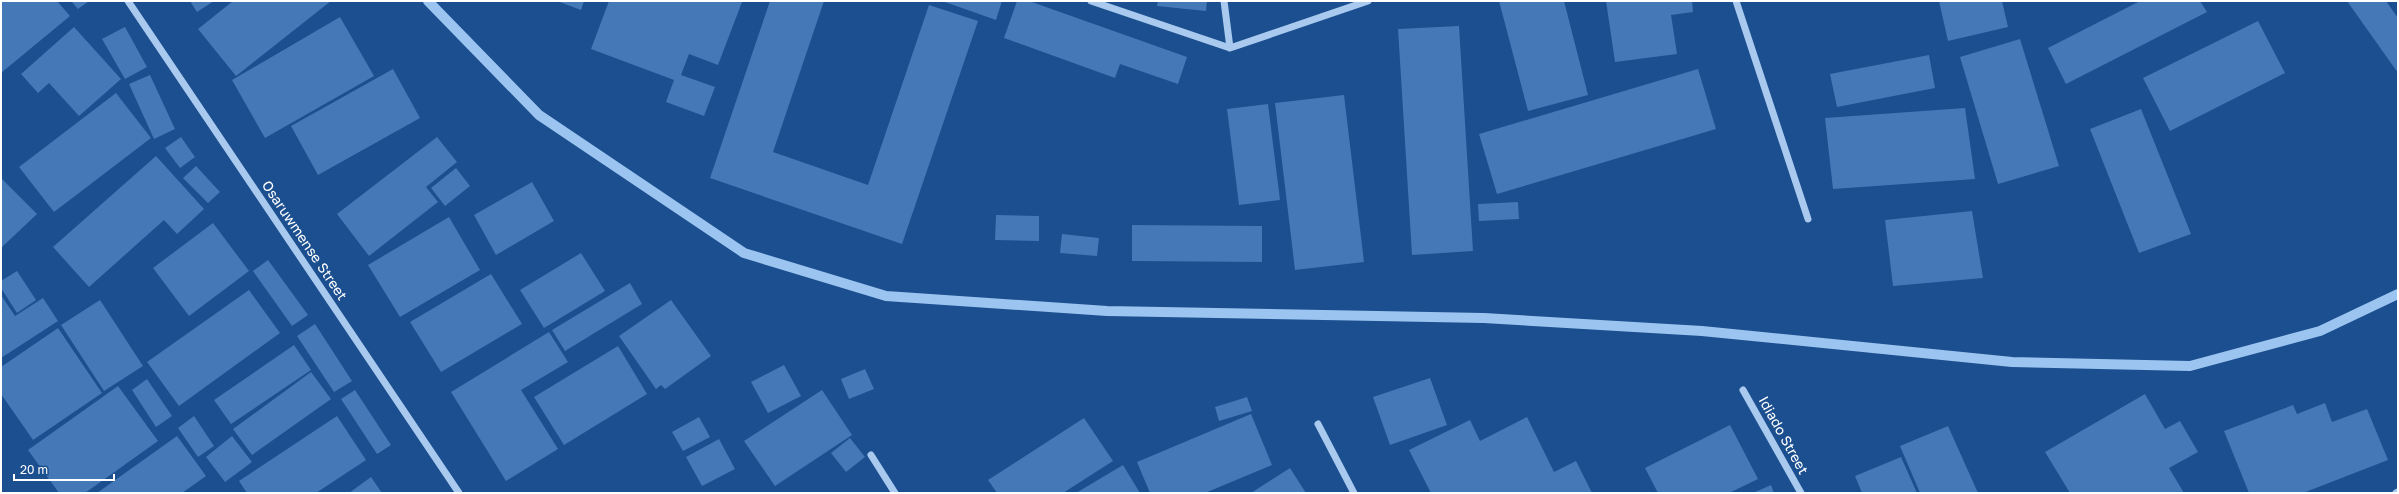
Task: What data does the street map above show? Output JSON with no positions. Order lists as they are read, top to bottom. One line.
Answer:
{"streets":{"street":["Osaruwmense Street","Idiado Street"]},"scale_bar":"20 m"}
